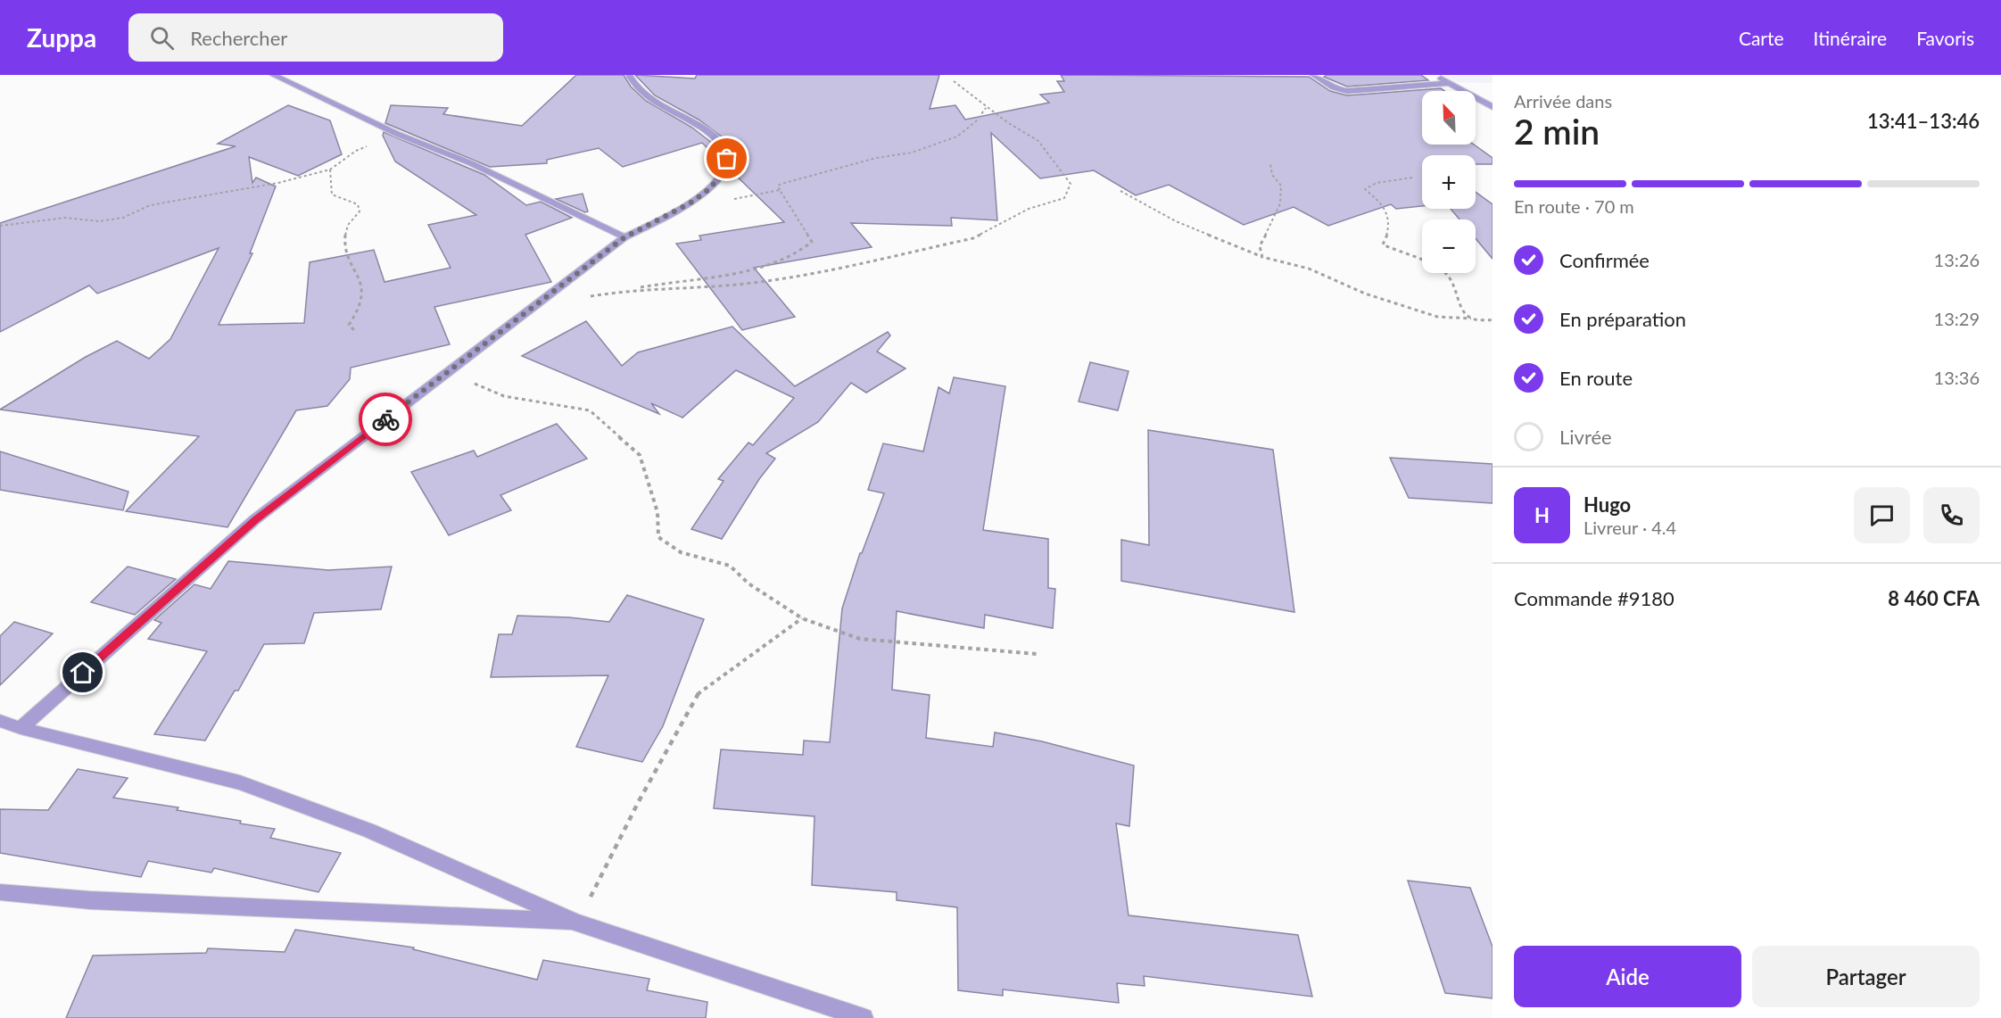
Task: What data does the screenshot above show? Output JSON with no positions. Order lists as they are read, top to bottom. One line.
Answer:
{"north":"top left","page":{"header":"Zuppa","search":"Rechercher","nav":["Carte","Itinéraire","Favoris"],"heading":["2 min","Arrivée dans","13:41–13:46"],"panel":["Hugo","Livreur · 4.4","Commande #9180","8 460 CFA"],"map_buttons":["+","−"],"bar":"En route · 70 m","list":[["Confirmée","13:26"],["En préparation","13:29"],["En route","13:36"],"Livrée"],"round":"H","buttons":["Aide","Partager"]}}
